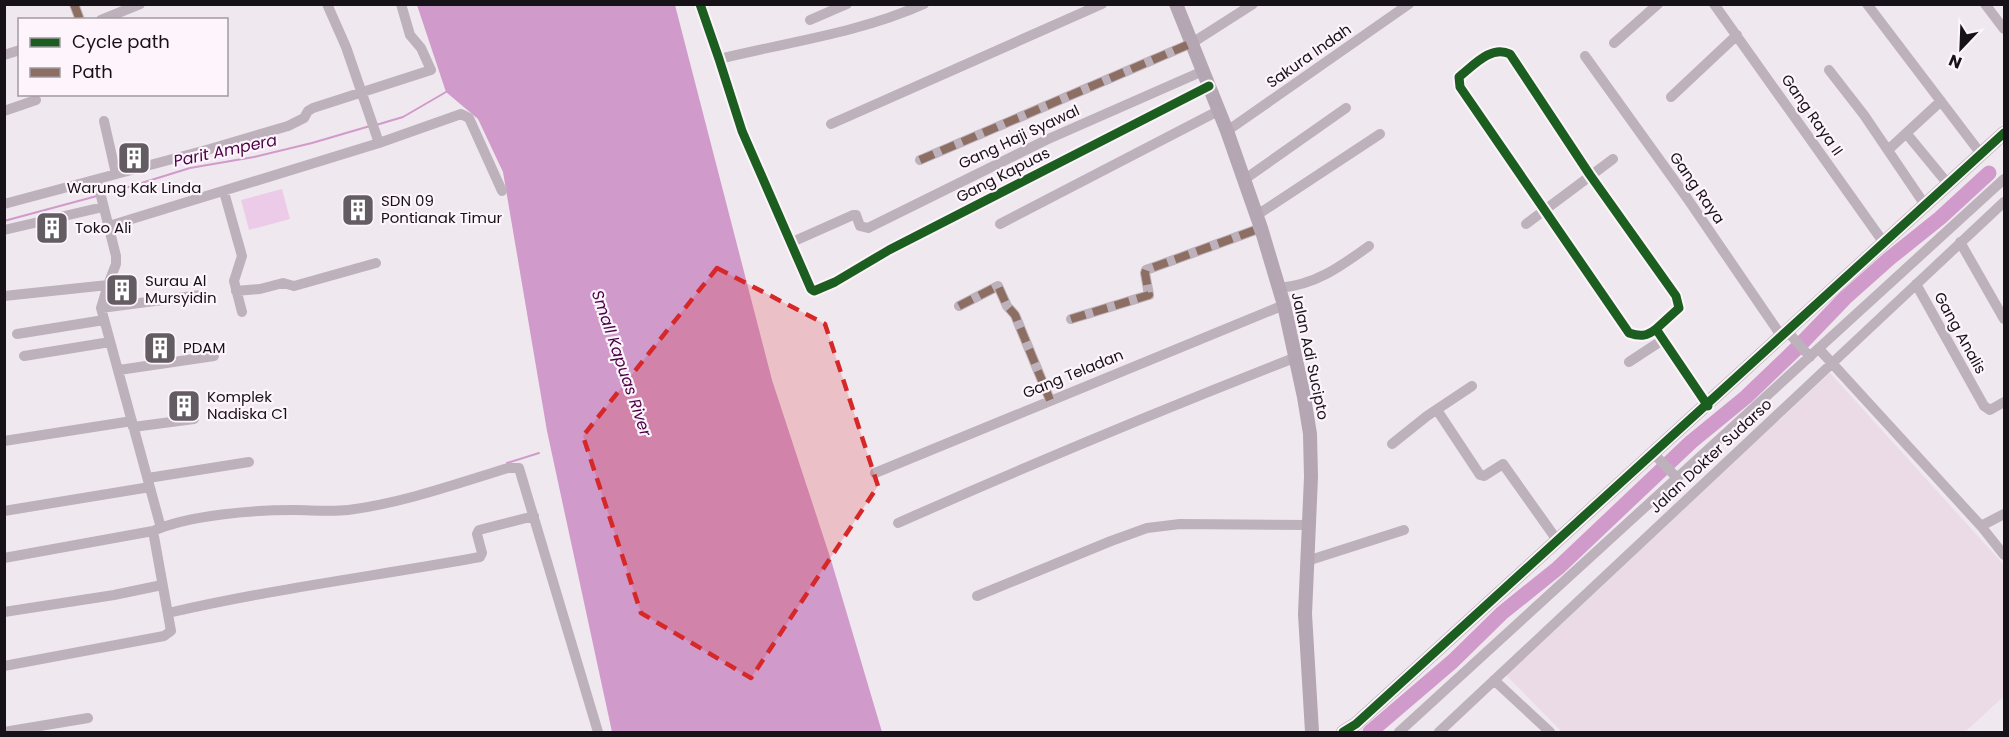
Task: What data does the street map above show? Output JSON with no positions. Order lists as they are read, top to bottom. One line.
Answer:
{"streets":{"street":["Sakura Indah","Gang Raya II","Gang Haji Syawal","Gang Kapuas","Gang Raya","Gang Analis","Jalan Adi Sucipto","Gang Teladan","Jalan Dokter Sudarso"]},"crossings":[["Sakura Indah","Jalan Adi Sucipto"],["Gang Haji Syawal","Gang Kapuas"],["Gang Haji Syawal","Jalan Adi Sucipto"],["Gang Kapuas","Jalan Adi Sucipto"],["Gang Raya","Jalan Dokter Sudarso"],["Gang Analis","Jalan Dokter Sudarso"],["Jalan Adi Sucipto","Gang Teladan"]],"water":["Parit Ampera","Small Kapuas River"],"places":{"building":["Warung Kak Linda","SDN 09 Pontianak Timur","Toko Ali","Surau Al Mursyidin","PDAM","Komplek Nadiska C1"]},"legend":["Cycle path","Path"],"north":"bottom left"}
